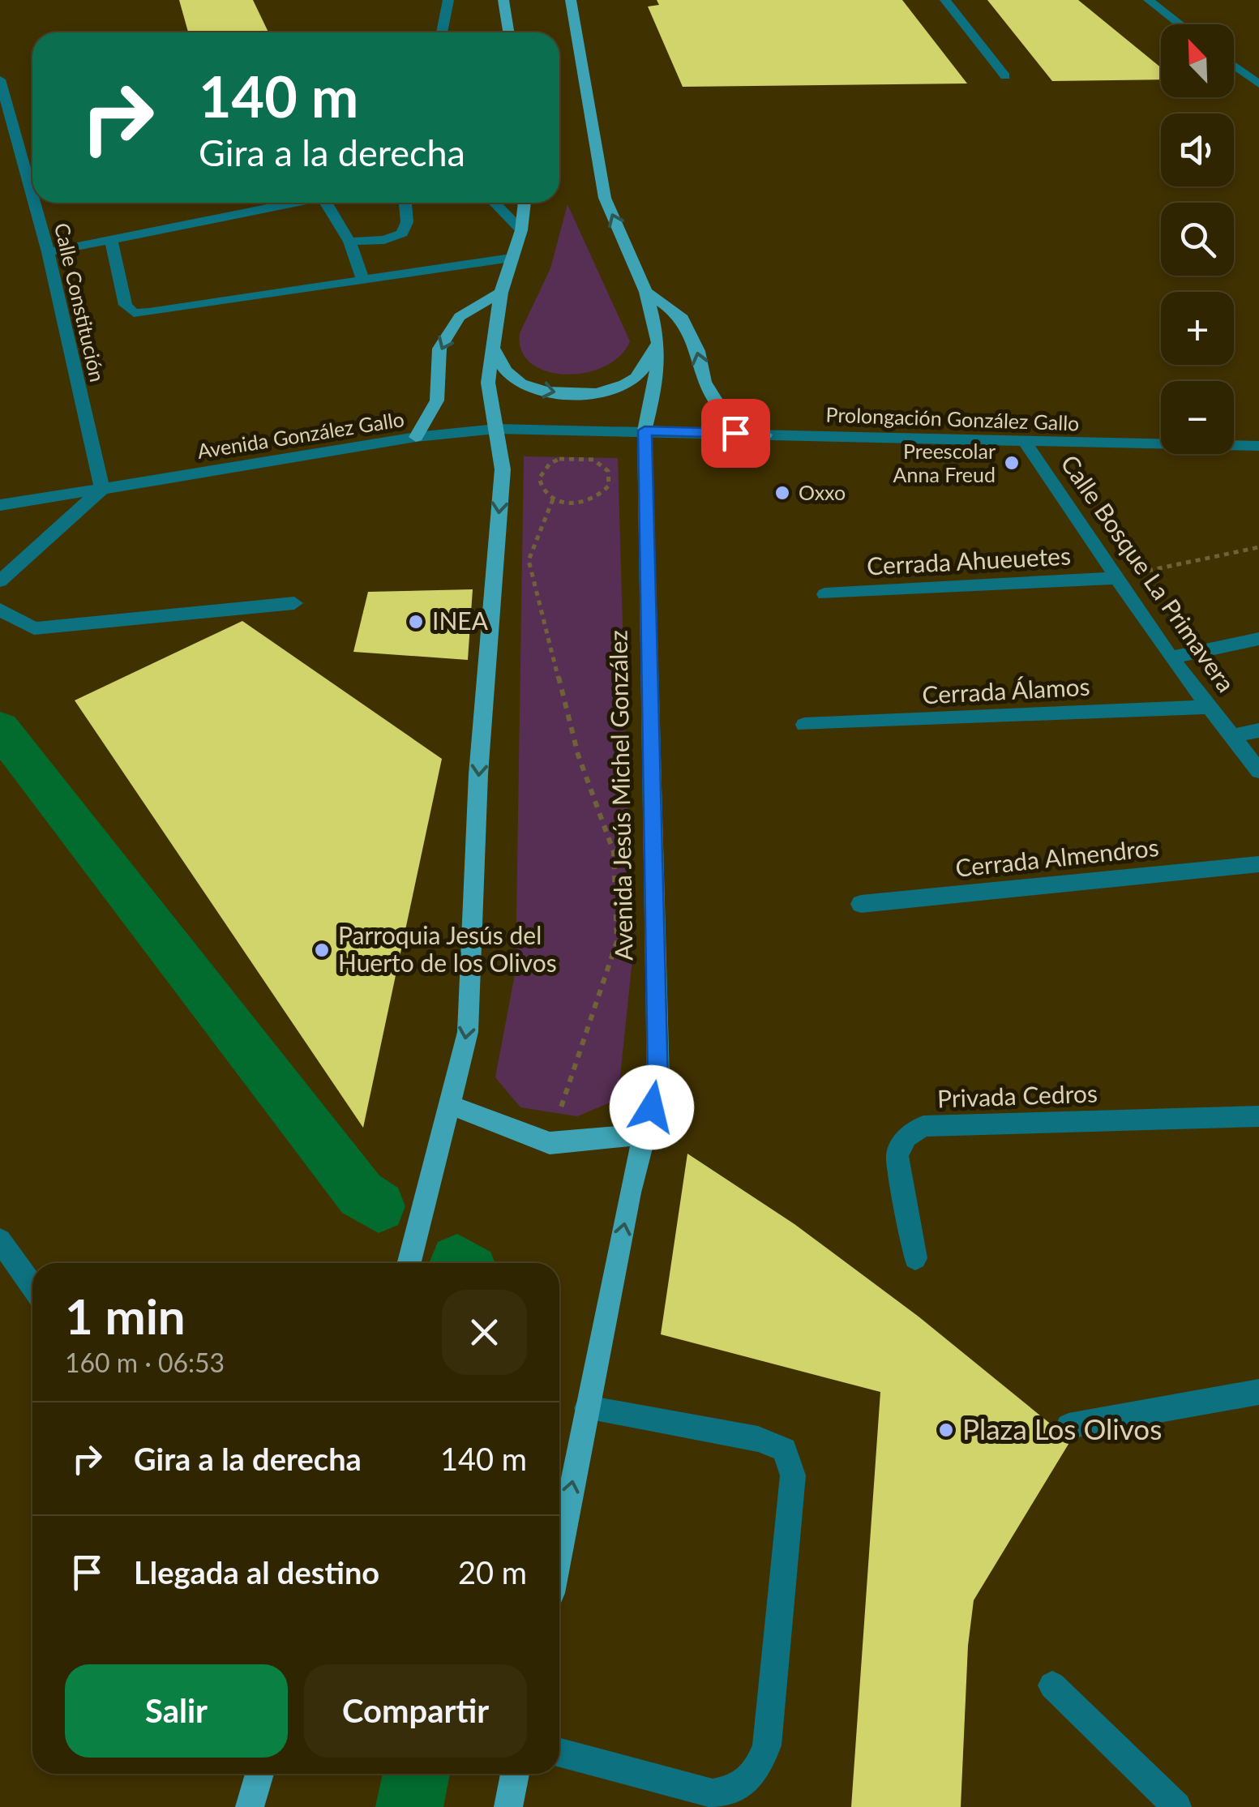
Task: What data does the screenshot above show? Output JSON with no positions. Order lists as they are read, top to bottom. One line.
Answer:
{"streets":{"main road":["Avenida Jesús Michel González"],"street":["Calle Constitución","Prolongación González Gallo","Avenida González Gallo","Cerrada Ahueuetes","Calle Bosque La Primavera","Cerrada Álamos","Cerrada Almendros","Privada Cedros"]},"crossings":[["Calle Constitución","Avenida González Gallo"],["Prolongación González Gallo","Avenida González Gallo"],["Prolongación González Gallo","Calle Bosque La Primavera"],["Prolongación González Gallo","Avenida Jesús Michel González"],["Avenida González Gallo","Avenida Jesús Michel González"],["Cerrada Ahueuetes","Calle Bosque La Primavera"],["Calle Bosque La Primavera","Cerrada Álamos"]],"one_way":["Avenida Jesús Michel González"],"places":["Preescolar Anna Freud","Oxxo","INEA","Parroquia Jesús del Huerto de los Olivos","Plaza Los Olivos"],"north":"top left","page":{"map_buttons":["+","−"],"turn":["140 m","Gira a la derecha"],"heading":["1 min","160 m · 06:53"],"list":[{"name":"Gira a la derecha","value":"140 m"},{"name":"Llegada al destino","value":"20 m"}],"buttons":["Salir","Compartir"]}}
